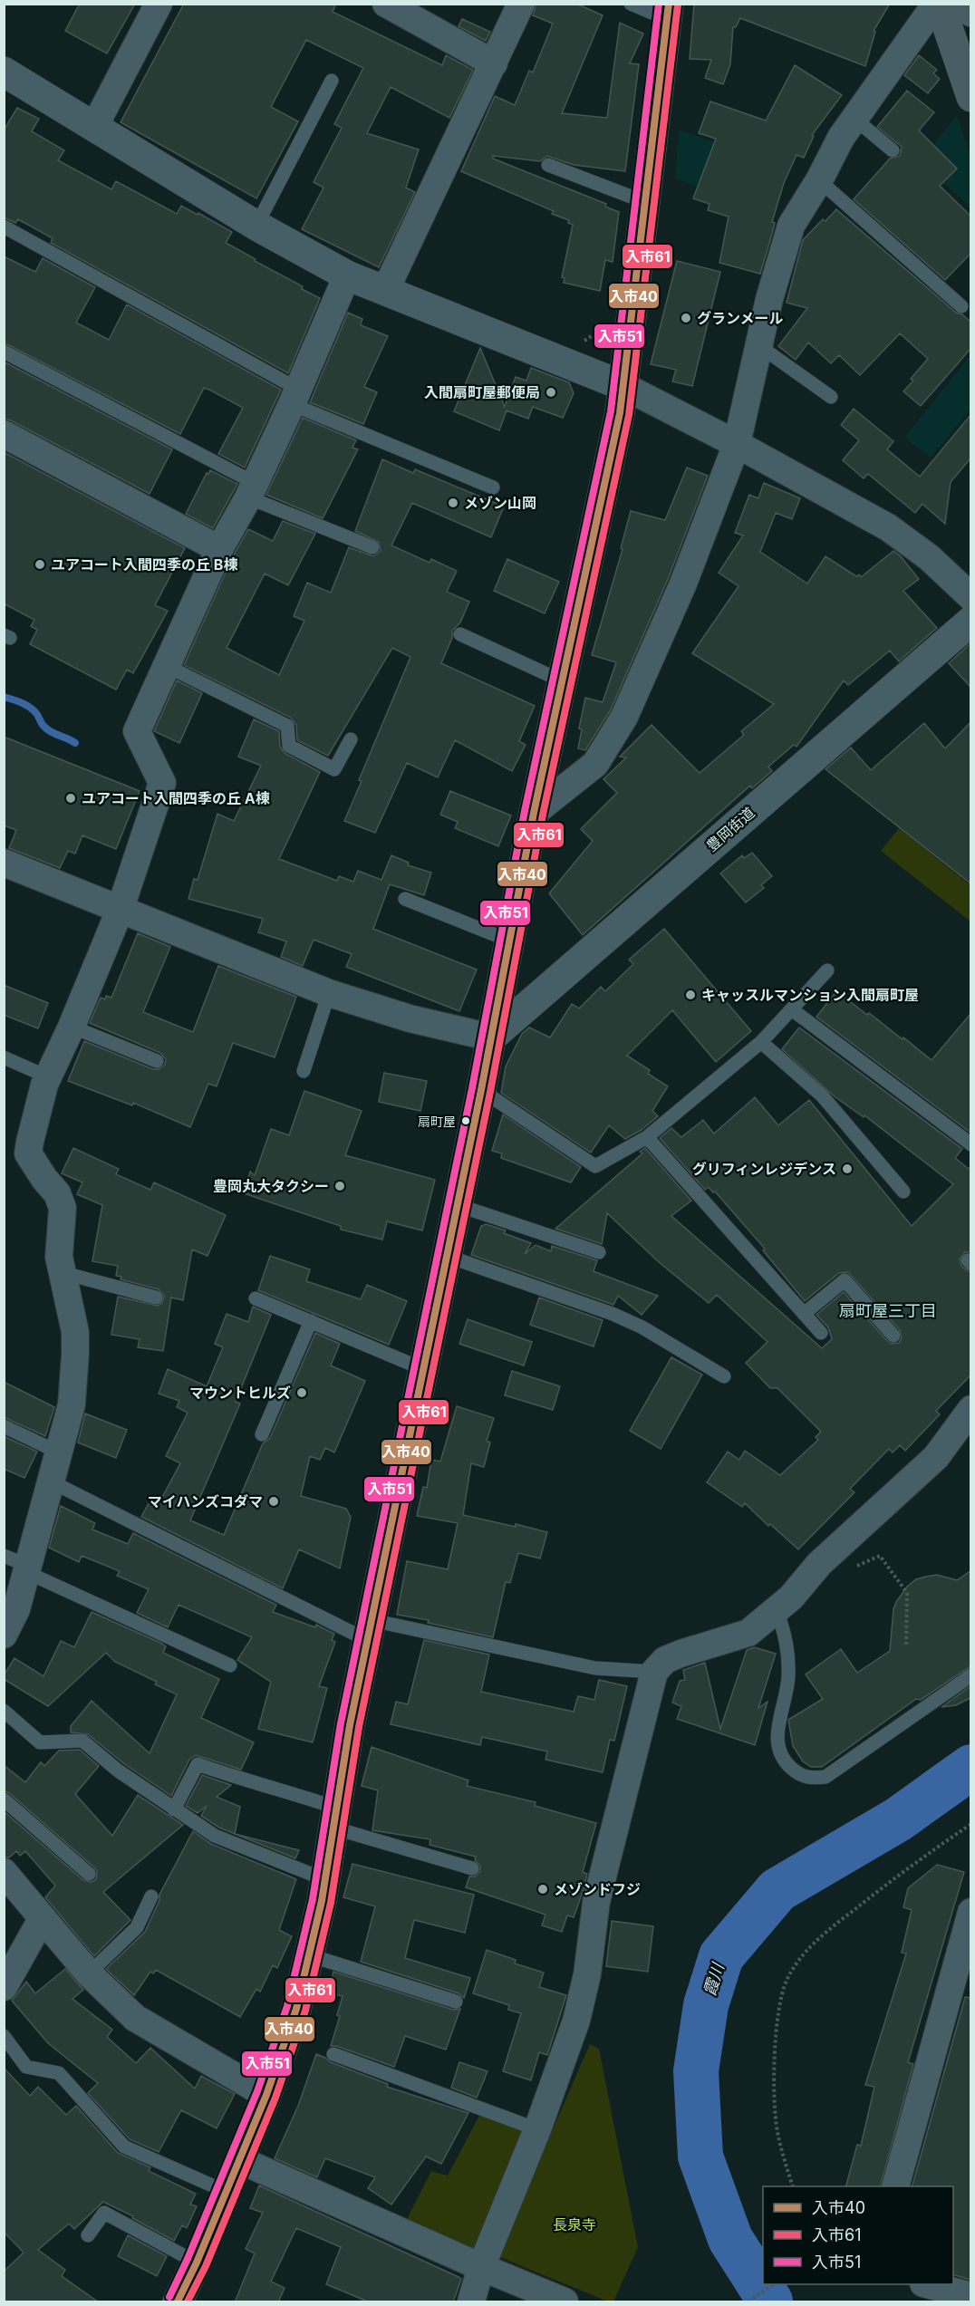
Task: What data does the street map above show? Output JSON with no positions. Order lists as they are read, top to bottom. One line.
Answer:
{"streets":{"street":["豊岡街道"]},"districts":["扇町屋三丁目"],"water":["霞川"],"parks":["長泉寺"],"places":["グランメール","入間扇町屋郵便局","メゾン山岡","ユアコート入間四季の丘 B棟","ユアコート入間四季の丘 A棟","キャッスルマンション入間扇町屋","扇町屋","グリフィンレジデンス","豊岡丸大タクシー","マウントヒルズ","マイハンズコダマ","メゾンドフジ"],"lines":["transit line 入市40","transit line 入市51","transit line 入市61"],"legend":["入市40","入市61","入市51"]}
